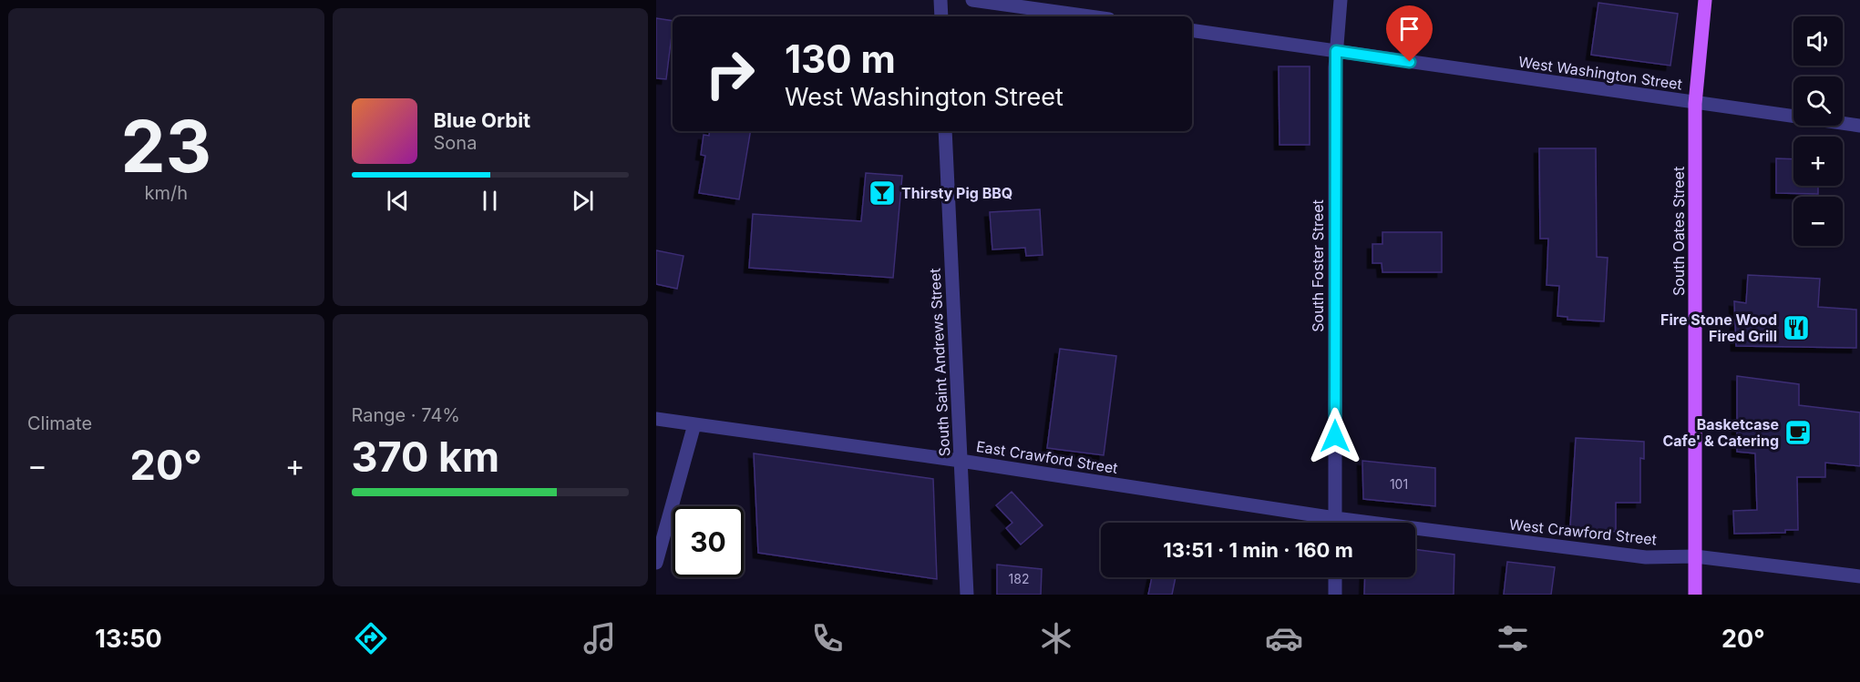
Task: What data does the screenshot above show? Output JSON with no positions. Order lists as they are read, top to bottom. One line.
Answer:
{"streets":{"main road":["South Oates Street"],"street":["West Washington Street","South Foster Street","South Saint Andrews Street","East Crawford Street","West Crawford Street"]},"crossings":[["West Washington Street","South Oates Street"],["West Washington Street","South Foster Street"],["South Oates Street","West Crawford Street"],["South Saint Andrews Street","East Crawford Street"]],"places":{"bar":["Thirsty Pig BBQ"],"restaurant":["Fire Stone Wood Fired Grill"],"cafe":["Basketcase Cafe' & Catering"]},"house_numbers":["101","182"],"page":{"tile":[["23","km/h"],"Climate",["Range · 74%","370 km"]],"map_buttons":["+","−"],"turn":["130 m","West Washington Street"],"song":["Blue Orbit","Sona"],"heat":["−","20°","+"],"limit":"30","trip":"13:51 · 1 min · 160 m","tabs":["13:50","20°"]}}
